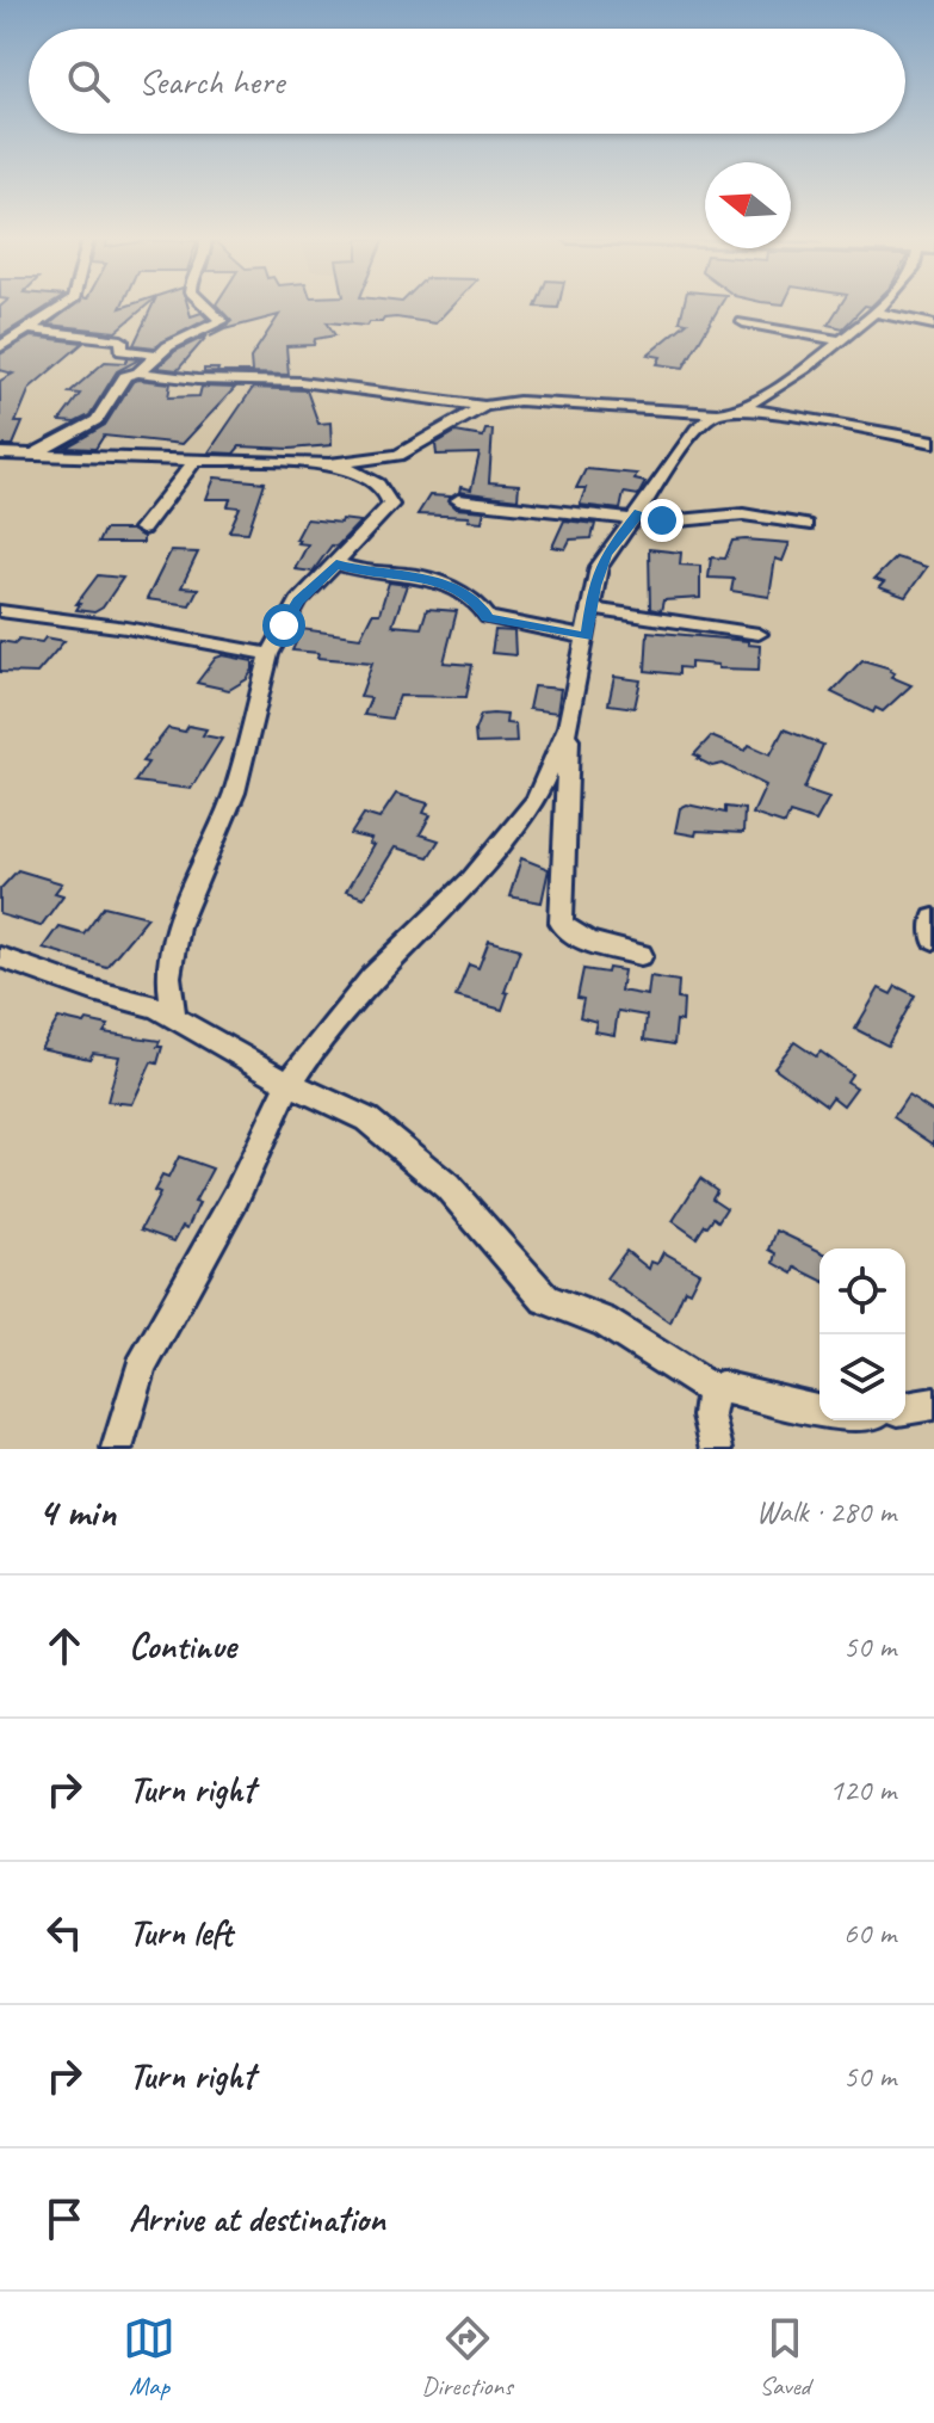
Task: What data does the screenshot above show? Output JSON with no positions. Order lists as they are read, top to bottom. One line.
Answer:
{"north":"left","page":{"search":"Search here","heading":["4 min","Walk · 280 m"],"list":[["Continue","50 m"],["Turn right","120 m"],["Turn left","60 m"],["Turn right","50 m"],"Arrive at destination"],"nav":["Map","Directions","Saved"]}}
